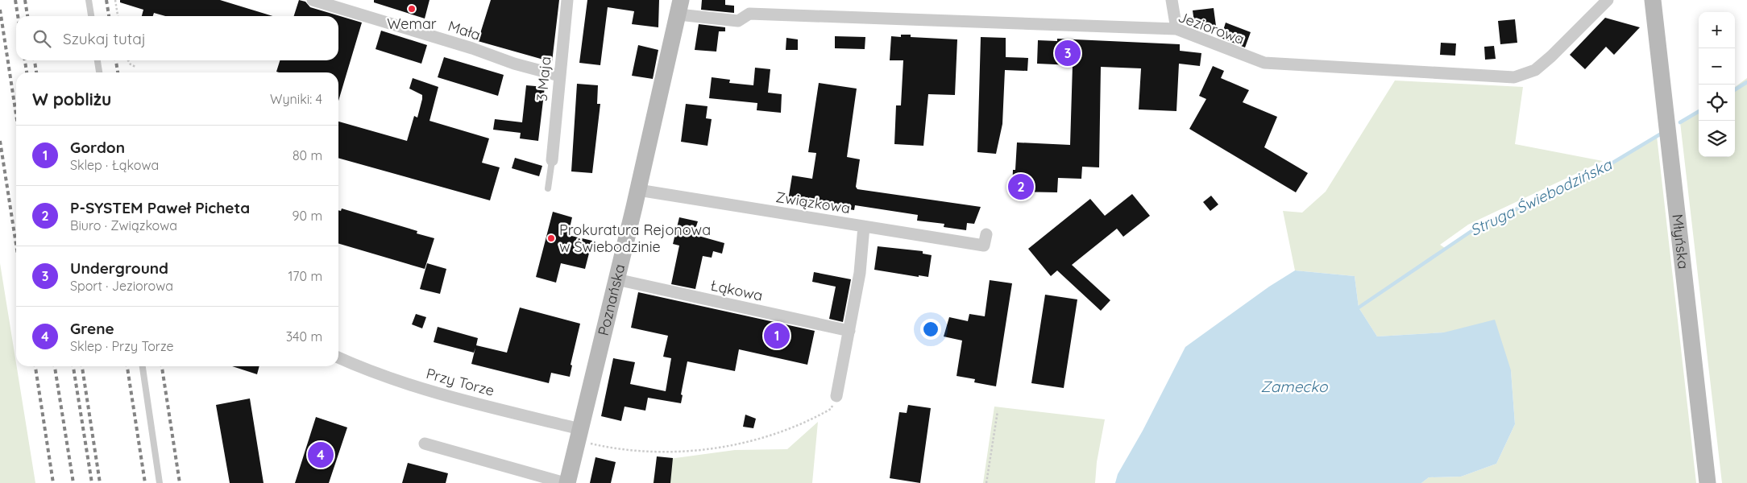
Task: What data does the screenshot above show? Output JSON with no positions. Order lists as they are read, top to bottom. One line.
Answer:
{"streets":{"street":["Jeziorowa","Mała","3 Maja","Związkowa","Młyńska","Łąkowa","Poznańska","Przy Torze"]},"crossings":[["Jeziorowa","Poznańska"],["Mała","3 Maja"],["Związkowa","Poznańska"],["Łąkowa","Poznańska"],["Poznańska","Przy Torze"]],"water":["Struga Świebodzińska","Zamecko"],"places":["Wemar","Prokuratura Rejonowa w Świebodzinie"],"page":{"map_buttons":["+","−"],"search":"Szukaj tutaj","pins":["3","2","1","4"],"heading":["W pobliżu","Wyniki: 4"],"list":[{"mark":"1","name":"Gordon","note":"Sklep · Łąkowa","value":"80 m"},{"mark":"2","name":"P-SYSTEM Paweł Picheta","note":"Biuro · Związkowa","value":"90 m"},{"mark":"3","name":"Underground","note":"Sport · Jeziorowa","value":"170 m"},{"mark":"4","name":"Grene","note":"Sklep · Przy Torze","value":"340 m"}]}}
